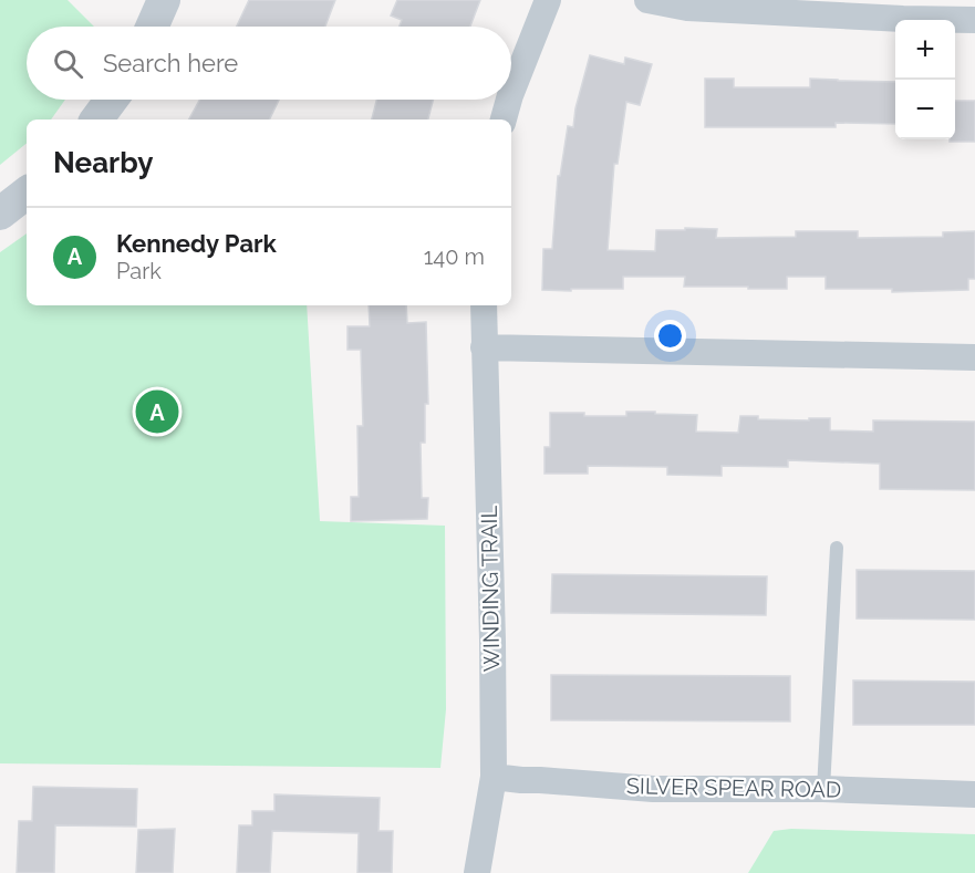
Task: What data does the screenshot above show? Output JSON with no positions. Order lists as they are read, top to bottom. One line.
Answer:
{"streets":{"street":["WINDING TRAIL","SILVER SPEAR ROAD"]},"crossings":[["WINDING TRAIL","SILVER SPEAR ROAD"]],"page":{"map_buttons":["+","−"],"search":"Search here","heading":"Nearby","list":[{"mark":"A","name":"Kennedy Park","note":"Park","value":"140 m"}],"pins":"A"}}
